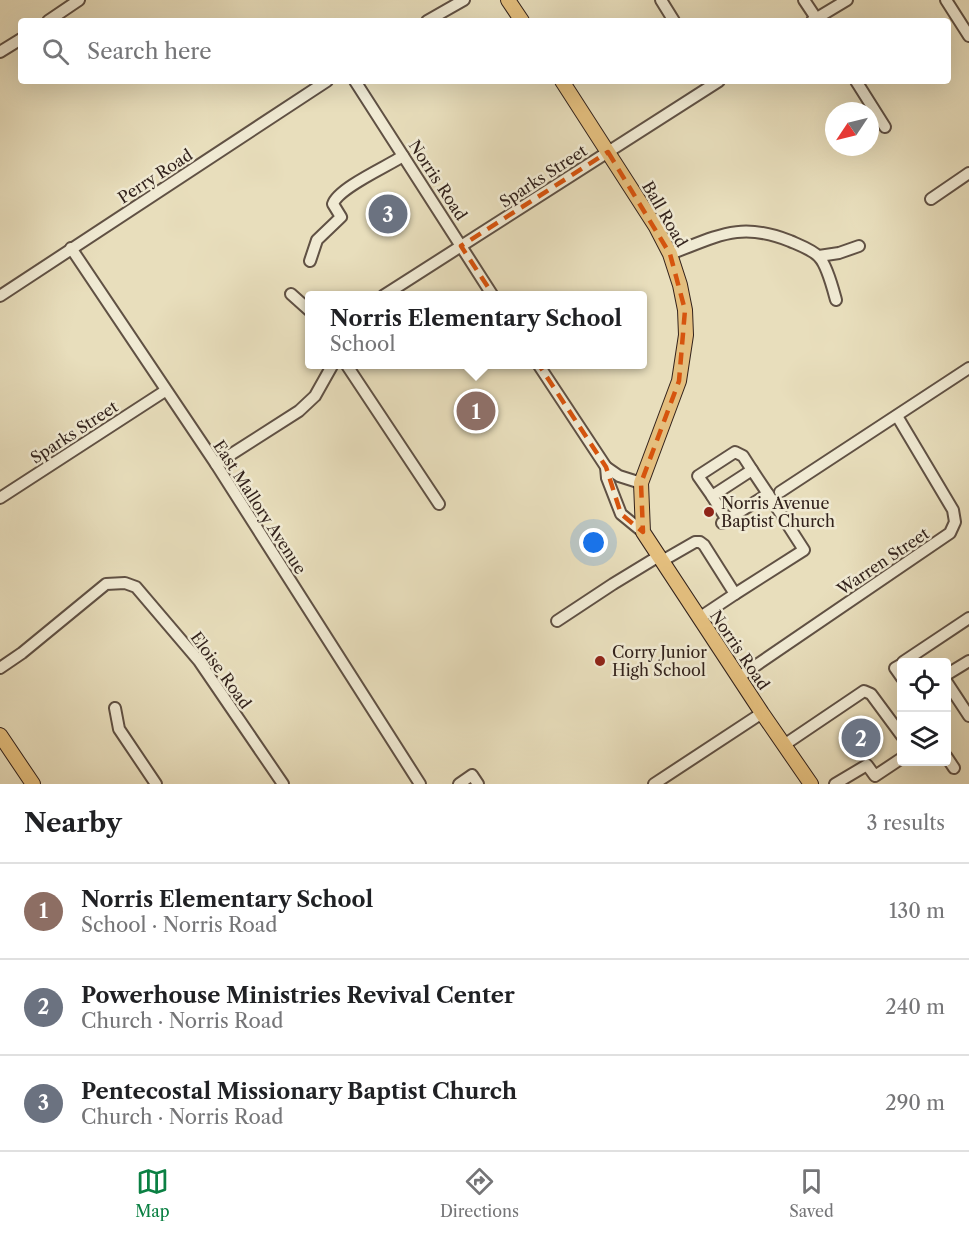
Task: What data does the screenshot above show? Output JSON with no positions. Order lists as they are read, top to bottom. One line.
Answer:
{"streets":{"main road":["Norris Road","Ball Road"],"street":["Perry Road","Sparks Street","East Mallory Avenue","Warren Street","Eloise Road"]},"crossings":[["Perry Road","East Mallory Avenue"],["Sparks Street","Norris Road"],["Sparks Street","Ball Road"],["Sparks Street","East Mallory Avenue"],["Norris Road","Ball Road"],["Norris Road","Warren Street"]],"places":["Norris Avenue Baptist Church","Corry Junior High School"],"north":"bottom left","page":{"search":"Search here","pins":["3","1","2"],"popup":["Norris Elementary School","School"],"heading":["Nearby","3 results"],"list":[{"mark":"1","name":"Norris Elementary School","note":"School · Norris Road","value":"130 m"},{"mark":"2","name":"Powerhouse Ministries Revival Center","note":"Church · Norris Road","value":"240 m"},{"mark":"3","name":"Pentecostal Missionary Baptist Church","note":"Church · Norris Road","value":"290 m"}],"nav":["Map","Directions","Saved"]}}
